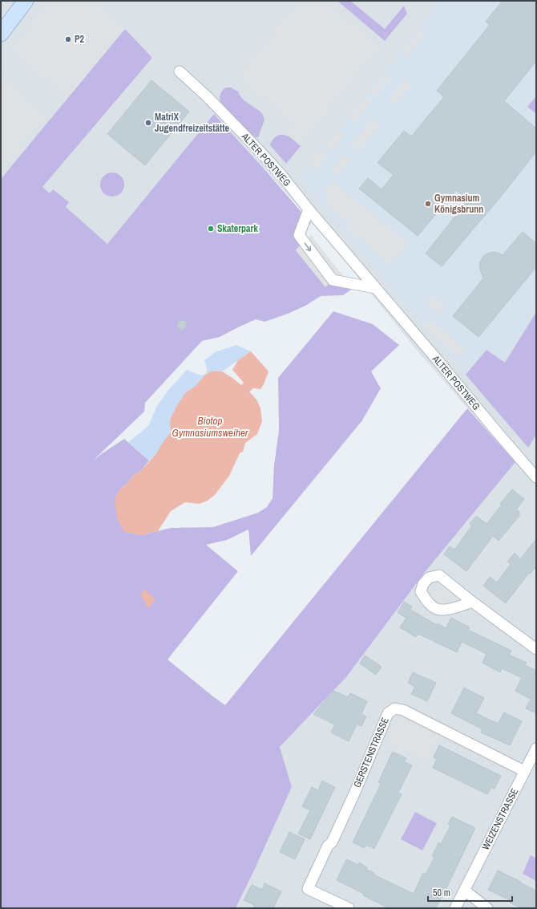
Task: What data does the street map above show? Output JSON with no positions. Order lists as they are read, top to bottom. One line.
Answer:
{"streets":{"street":["ALTER POSTWEG","GERSTENSTRASSE","WEIZENSTRASSE"]},"crossings":[["GERSTENSTRASSE","WEIZENSTRASSE"]],"water":["Biotop Gymnasiumsweiher"],"places":["P2","MatriX Jugendfreizeitstätte","Gymnasium Königsbrunn","Skaterpark"],"scale_bar":"50 m"}
